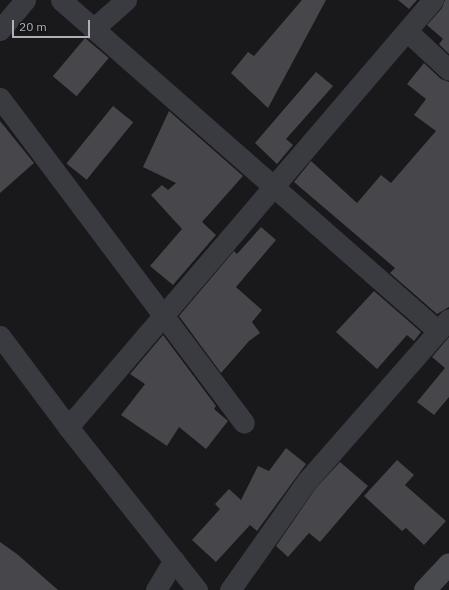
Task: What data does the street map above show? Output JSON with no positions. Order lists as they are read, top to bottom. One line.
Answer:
{"scale_bar":"20 m"}
